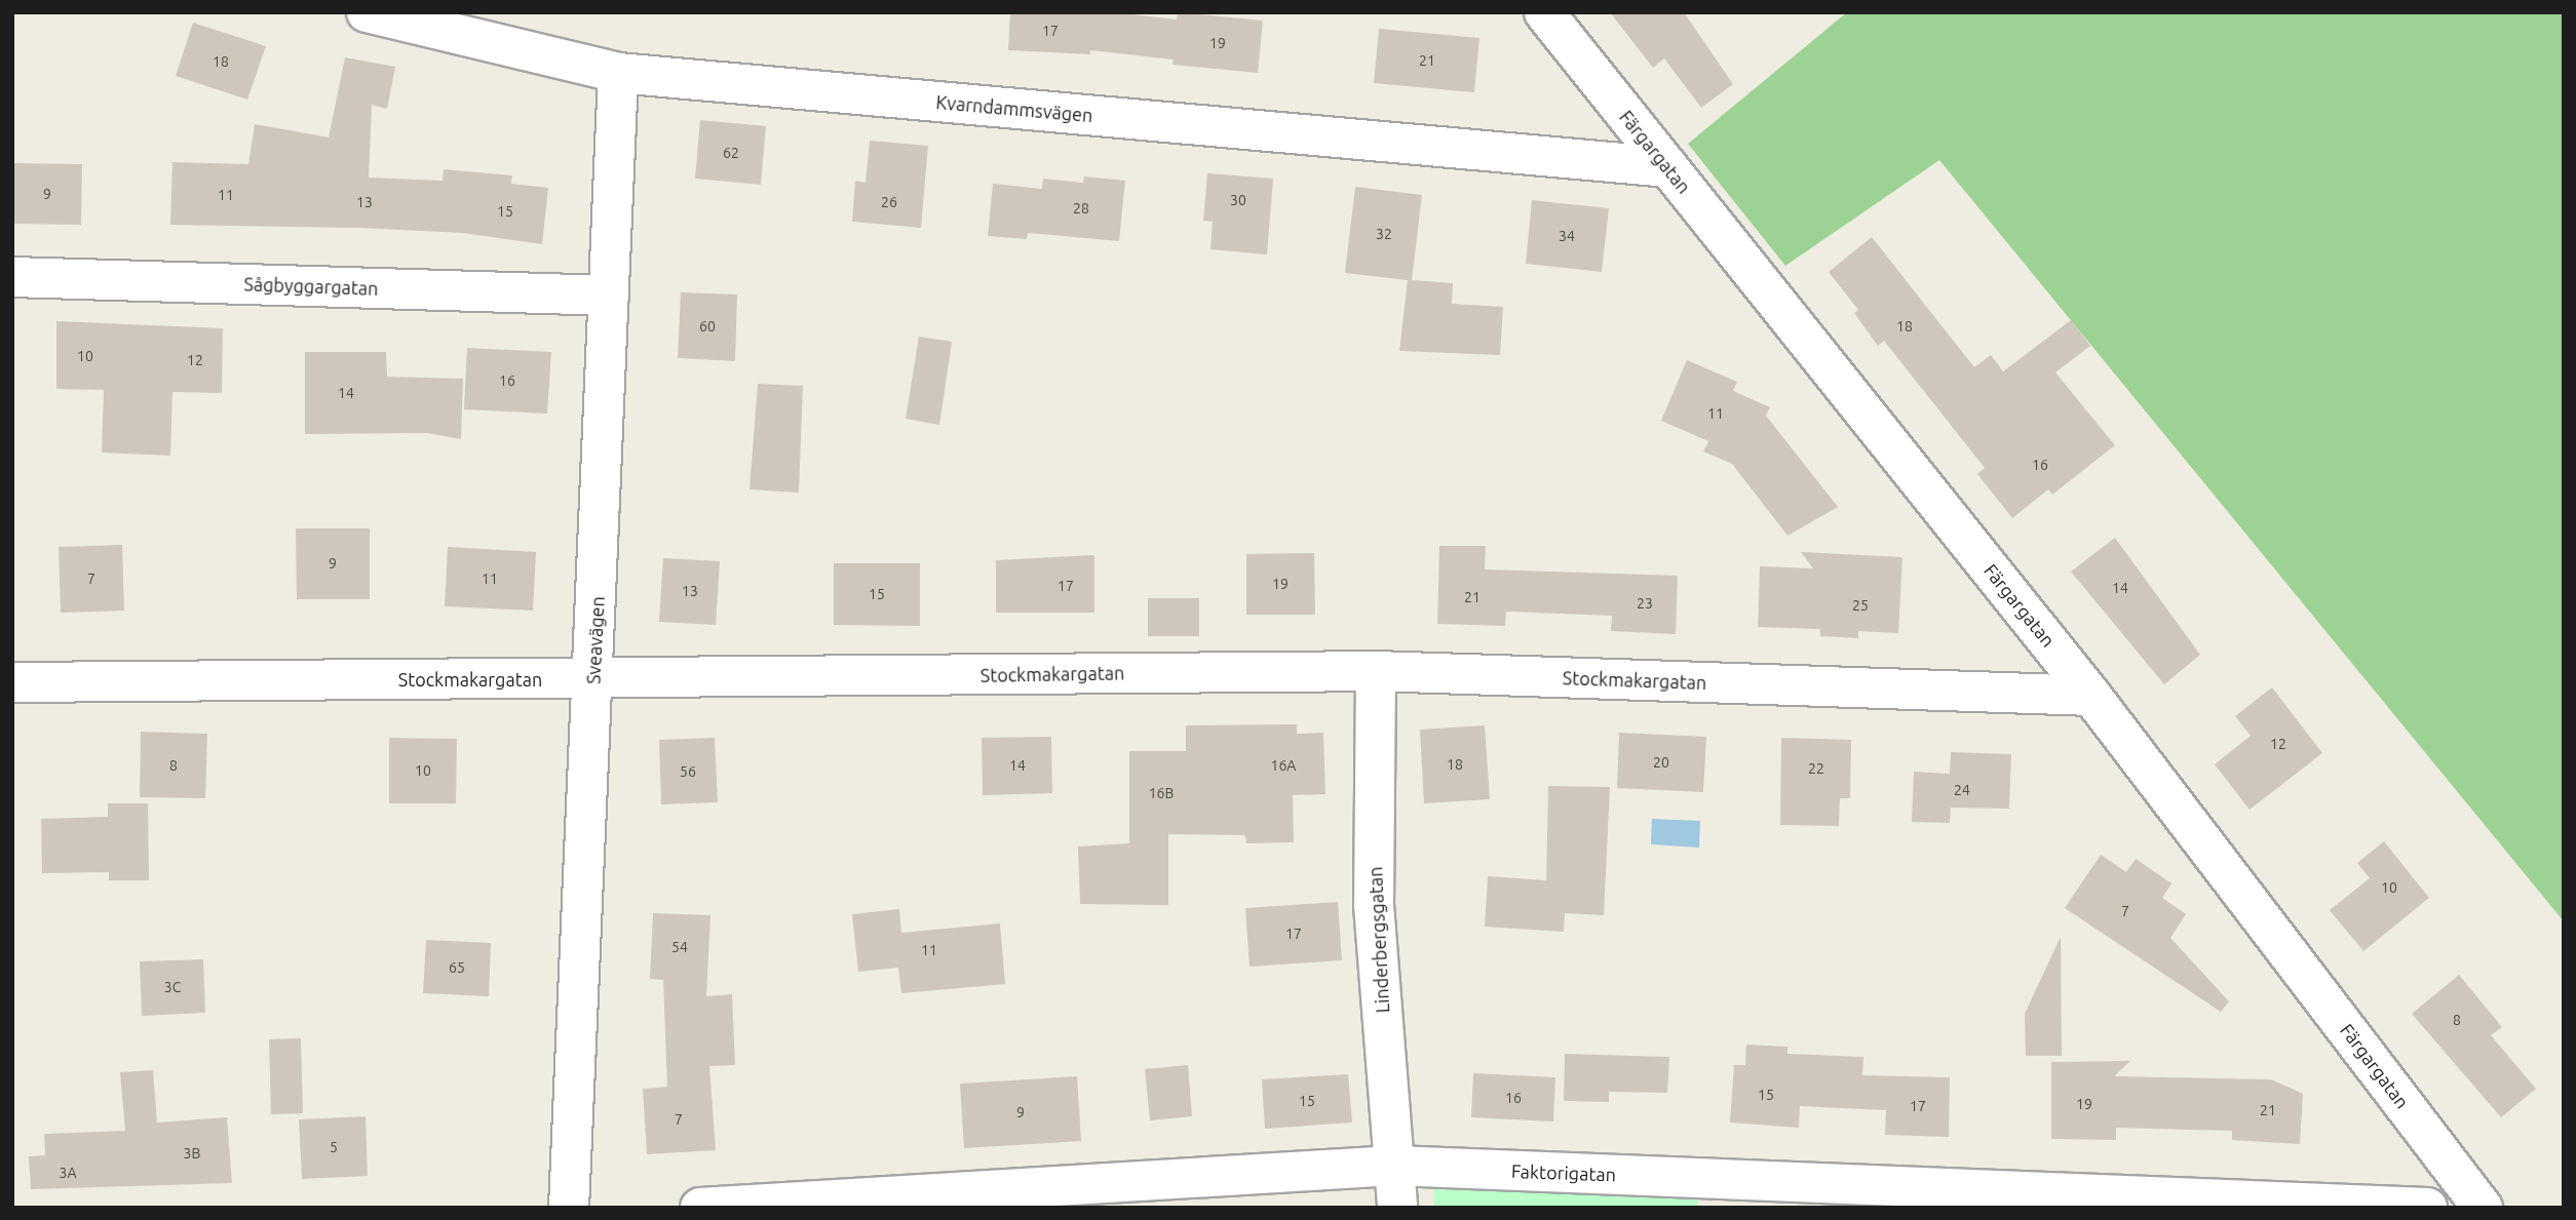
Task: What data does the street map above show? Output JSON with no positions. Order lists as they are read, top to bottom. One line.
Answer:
{"streets":{"street":["Kvarndammsvägen","Färgargatan","Sågbyggargatan","Sveavägen","Stockmakargatan","Linderbergsgatan","Faktorigatan"]},"crossings":[["Kvarndammsvägen","Färgargatan"],["Kvarndammsvägen","Sveavägen"],["Färgargatan","Stockmakargatan"],["Sågbyggargatan","Sveavägen"],["Sveavägen","Stockmakargatan"],["Stockmakargatan","Linderbergsgatan"],["Linderbergsgatan","Faktorigatan"]],"house_numbers":["17","19","21","18","62","9","11","30","13","26","28","15","32","34","60","18","10","12","16","14","11","16","9","7","11","19","17","14","13","15","21","23","25","12","20","18","8","14","16A","22","10","56","24","16B","10","7","17","54","11","65","3C","8","15","16","15","19","17","21","9","7","5","3B","3A"]}
